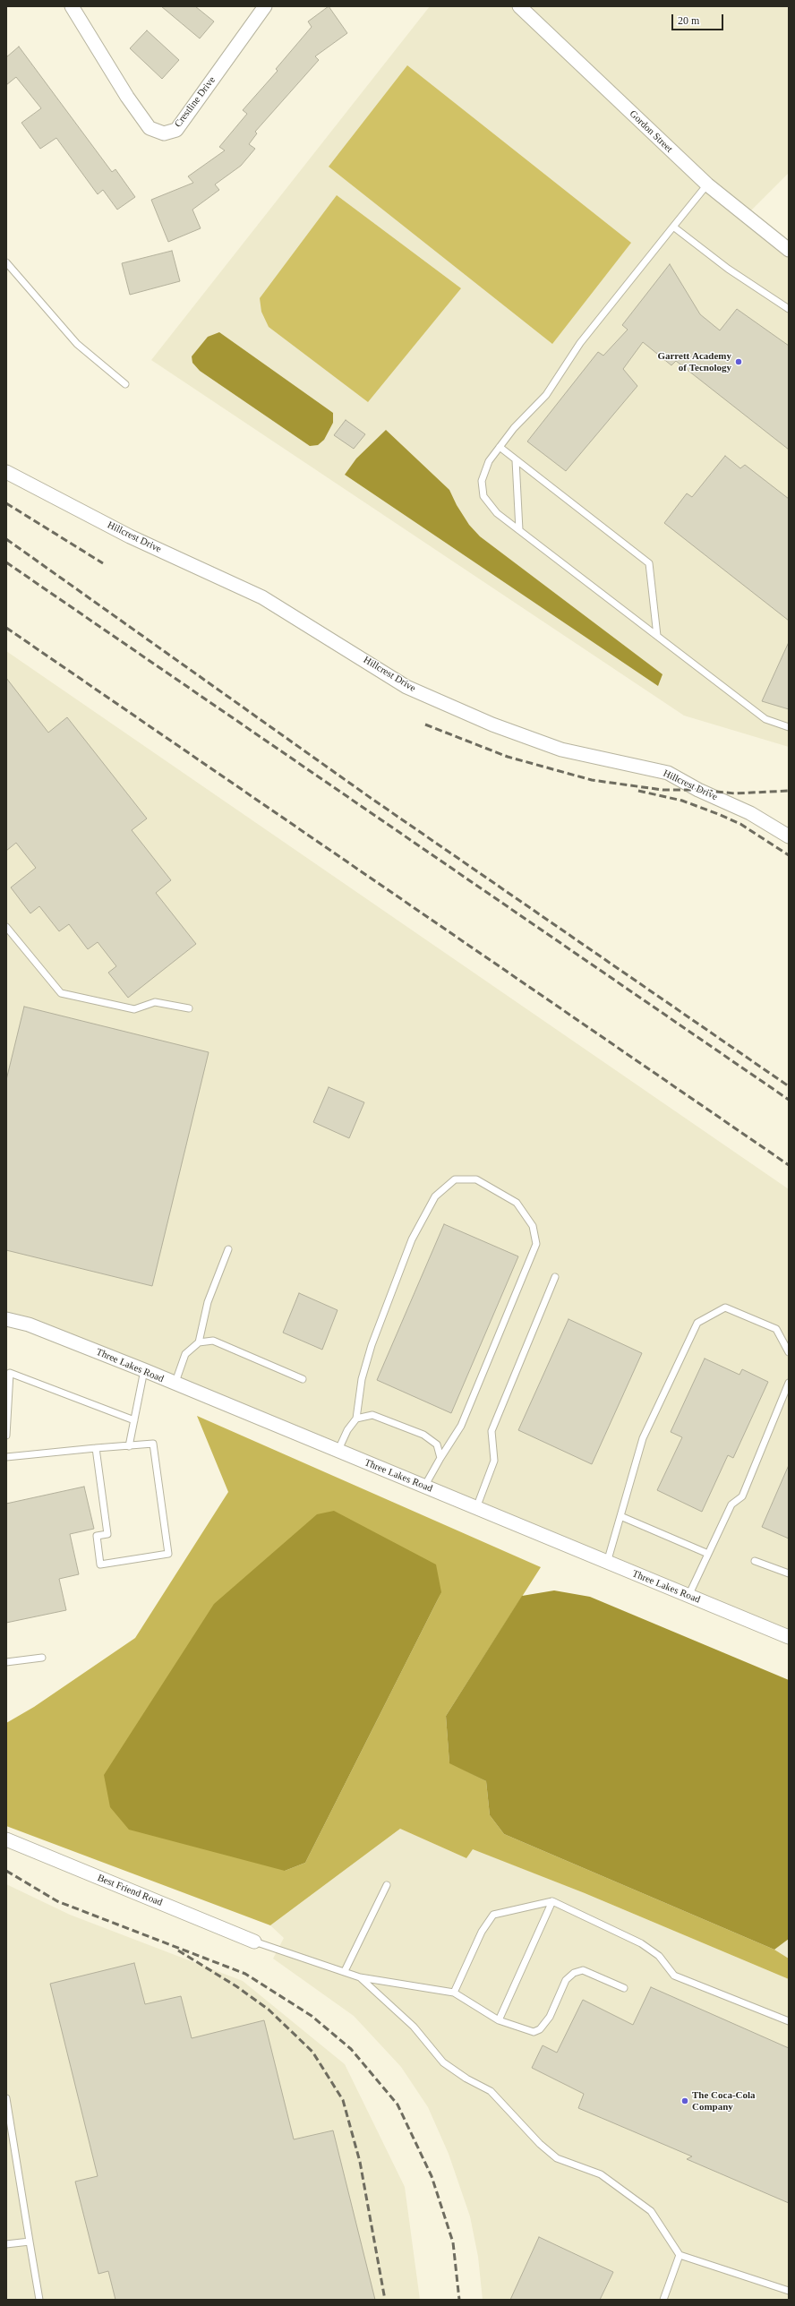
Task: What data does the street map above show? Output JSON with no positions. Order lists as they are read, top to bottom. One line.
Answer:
{"streets":{"street":["Crestline Drive","Gordon Street","Hillcrest Drive","Three Lakes Road","Best Friend Road"]},"places":["Garrett Academy of Tecnology","The Coca-Cola Company"],"scale_bar":"20 m"}
